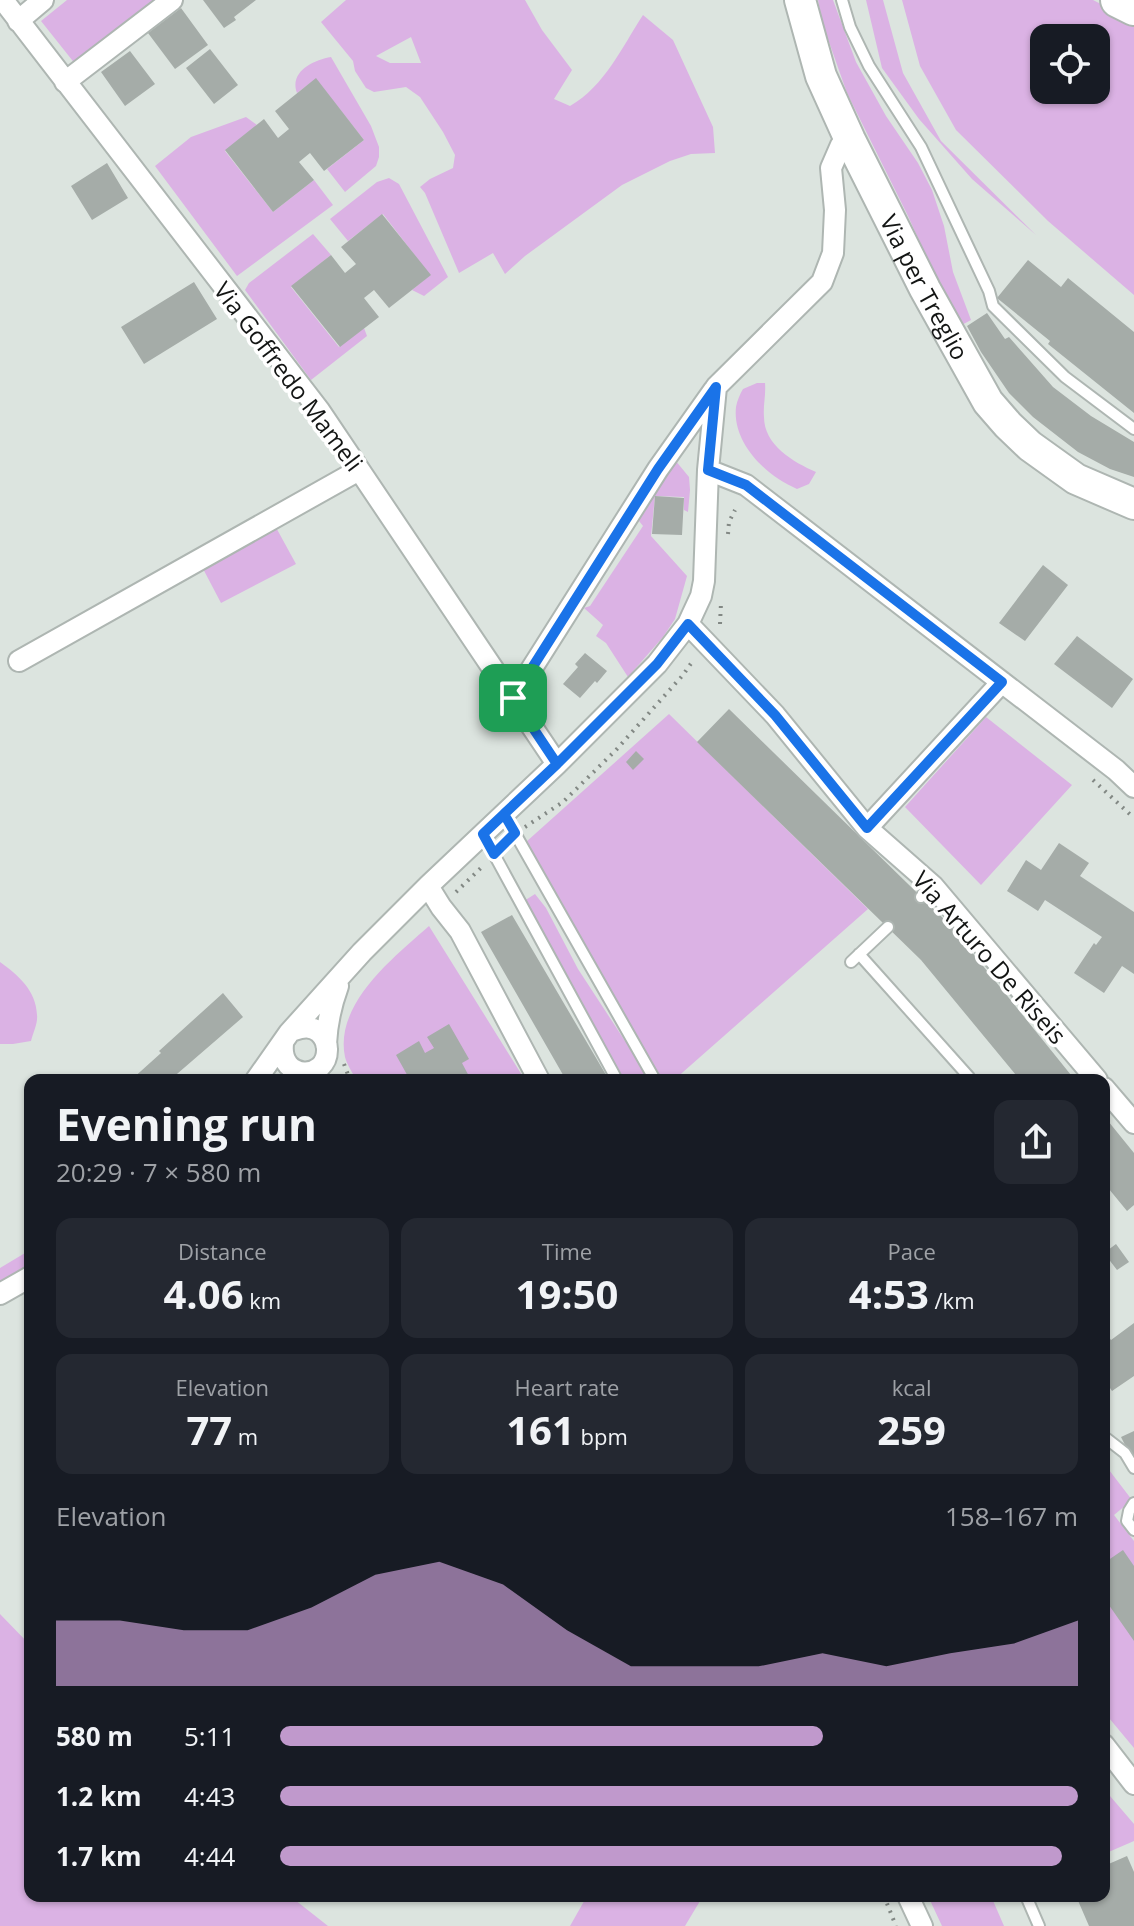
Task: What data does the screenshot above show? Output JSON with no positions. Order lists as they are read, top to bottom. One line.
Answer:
{"streets":{"main road":["Via per Treglio"],"street":["Via Goffredo Mameli","Via Arturo De Riseis"]},"page":{"heading":["Evening run","20:29 · 7 × 580 m"],"stats":[["Distance","4.06 km"],["Time","19:50"],["Pace","4:53 /km"],["Elevation","77 m"],["Heart rate","161 bpm"],["kcal","259"]],"chart":["Elevation","158–167 m"],"list":[{"name":"580 m","note":"5:11"},{"name":"1.2 km","note":"4:43"},{"name":"1.7 km","note":"4:44"}]}}
